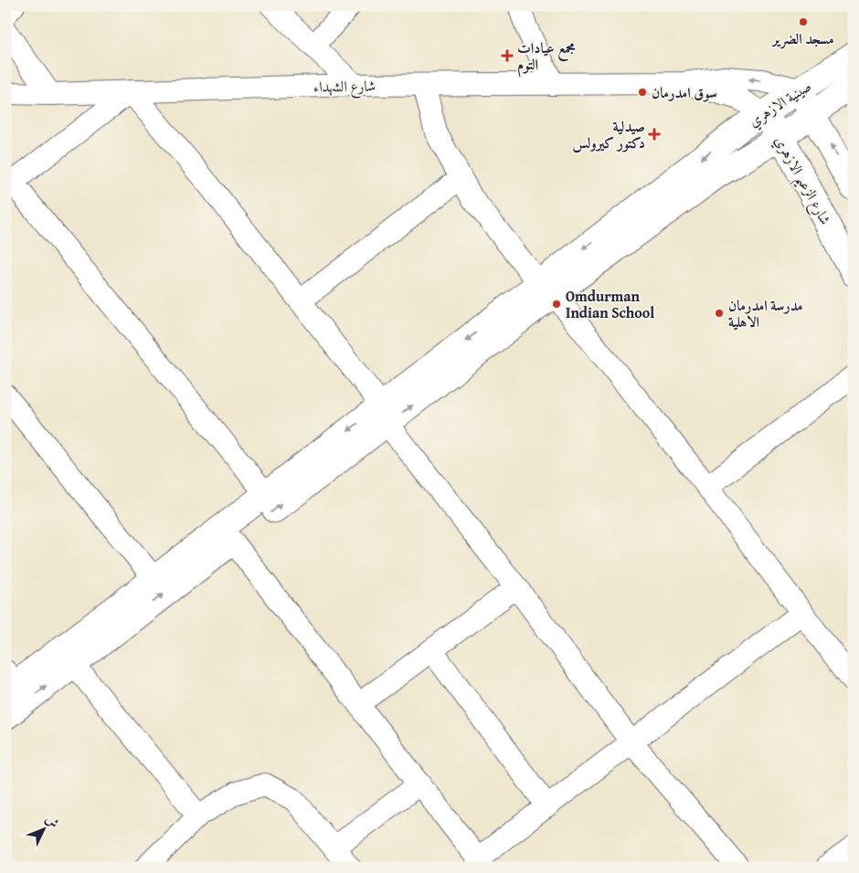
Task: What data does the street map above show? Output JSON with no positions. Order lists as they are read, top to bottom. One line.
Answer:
{"streets":{"main road":["صينية الازهري","شارع الزعيم الازهري"],"street":["شارع الشهداء"]},"crossings":[["شارع الشهداء","صينية الازهري"],["شارع الشهداء","شارع الزعيم الازهري"],["صينية الازهري","شارع الزعيم الازهري"]],"places":{"other":["مسجد الضرير","سوق امدرمان","Omdurman Indian School","مدرسة امدرمان الاهلية"],"health":["مجمع عيادات التوم","صيدلية دكتور كيرولس"]},"north":"top right"}
